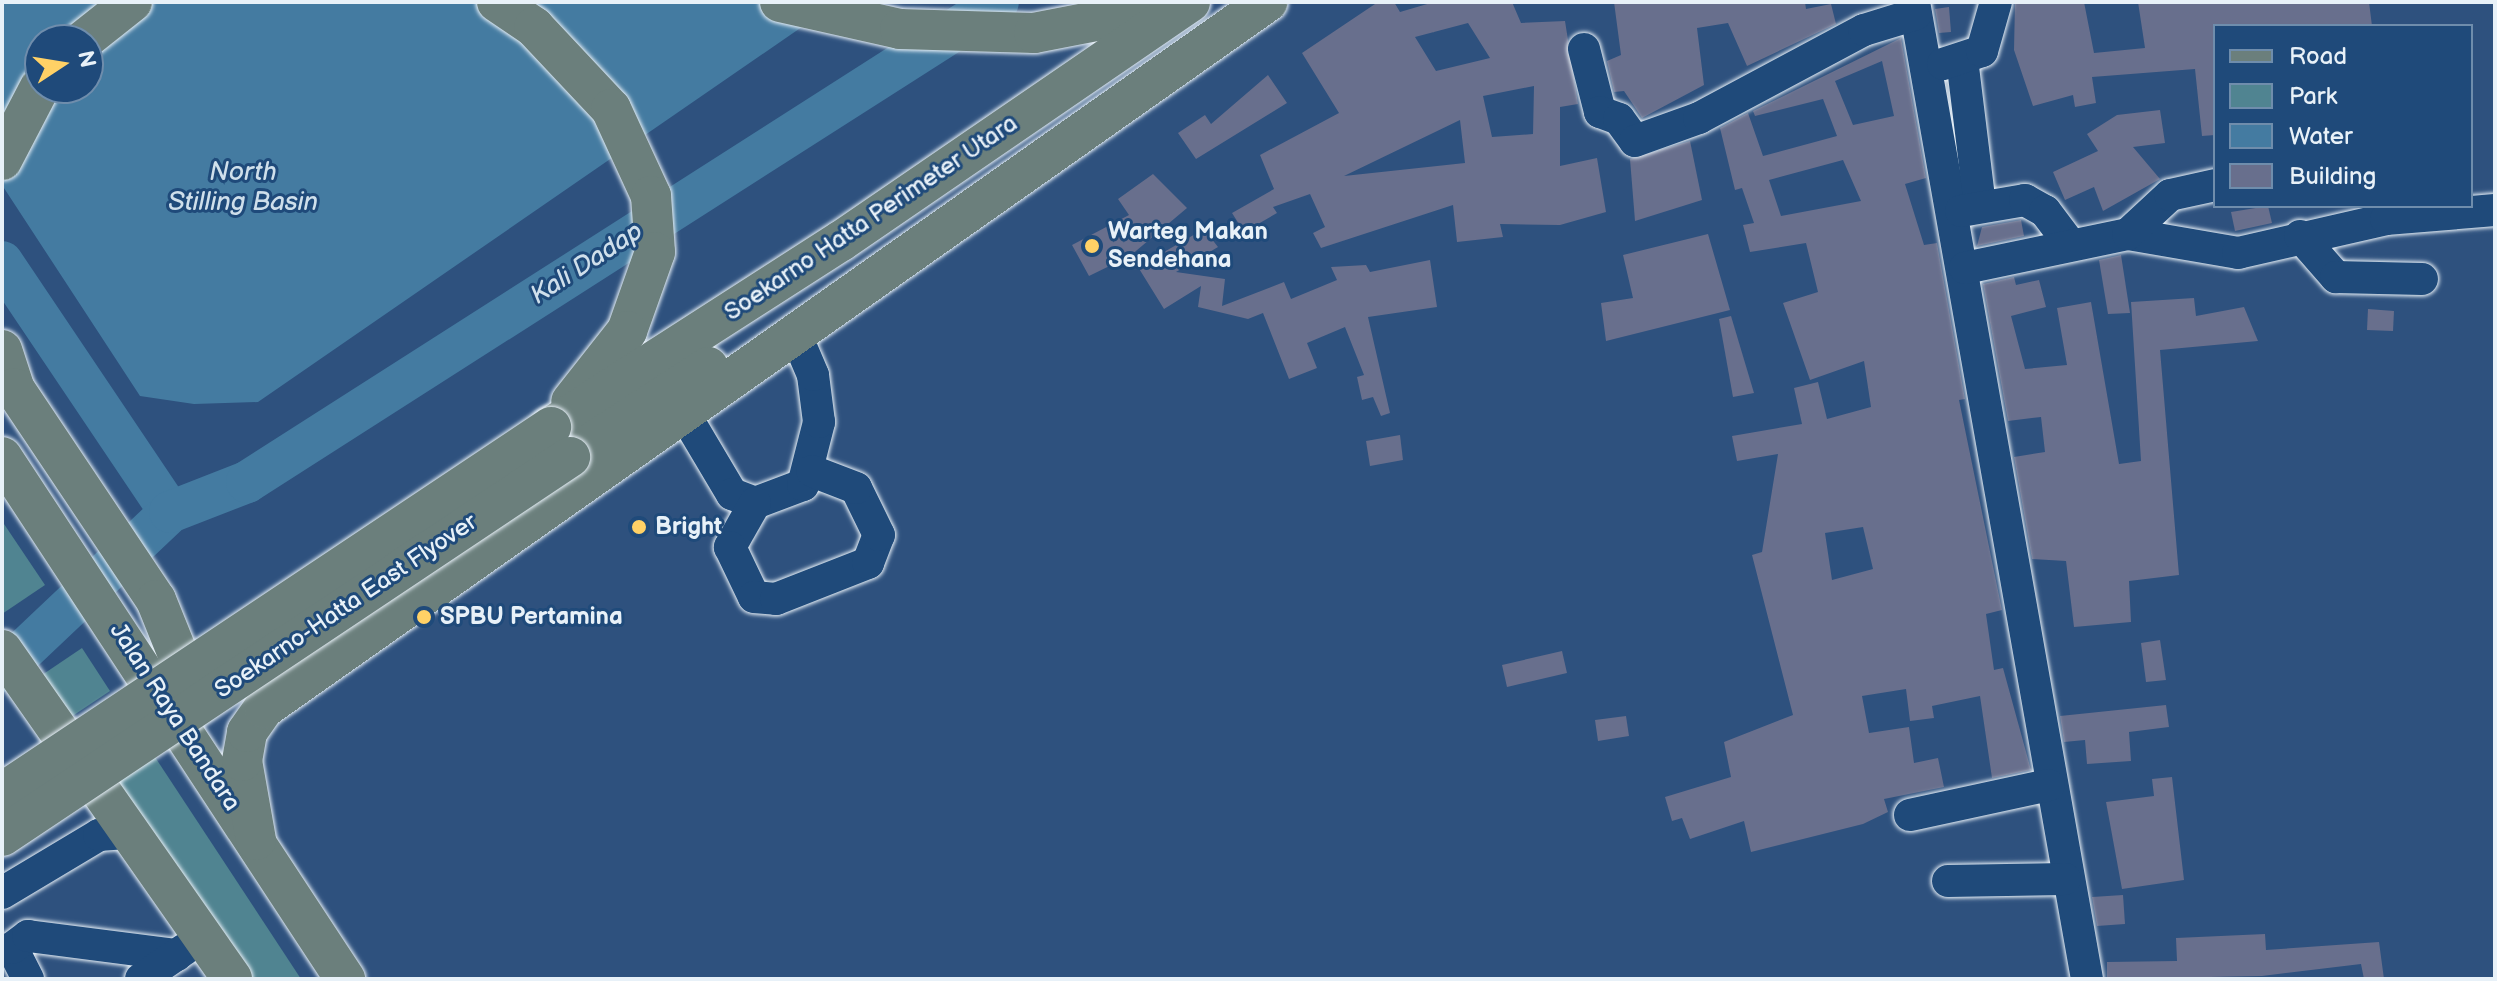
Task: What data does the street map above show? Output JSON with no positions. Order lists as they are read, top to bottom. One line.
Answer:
{"streets":{"main road":["Soekarno Hatta Perimeter Utara","Soekarno-Hatta East Flyover","Jalan Raya Bandara"]},"crossings":[["Soekarno Hatta Perimeter Utara","Soekarno-Hatta East Flyover"]],"water":["North Stilling Basin","Kali Dadap"],"places":["Warteg Makan Sendehana","Bright","SPBU Pertamina"],"legend":["Road","Park","Water","Building"],"north":"right"}
